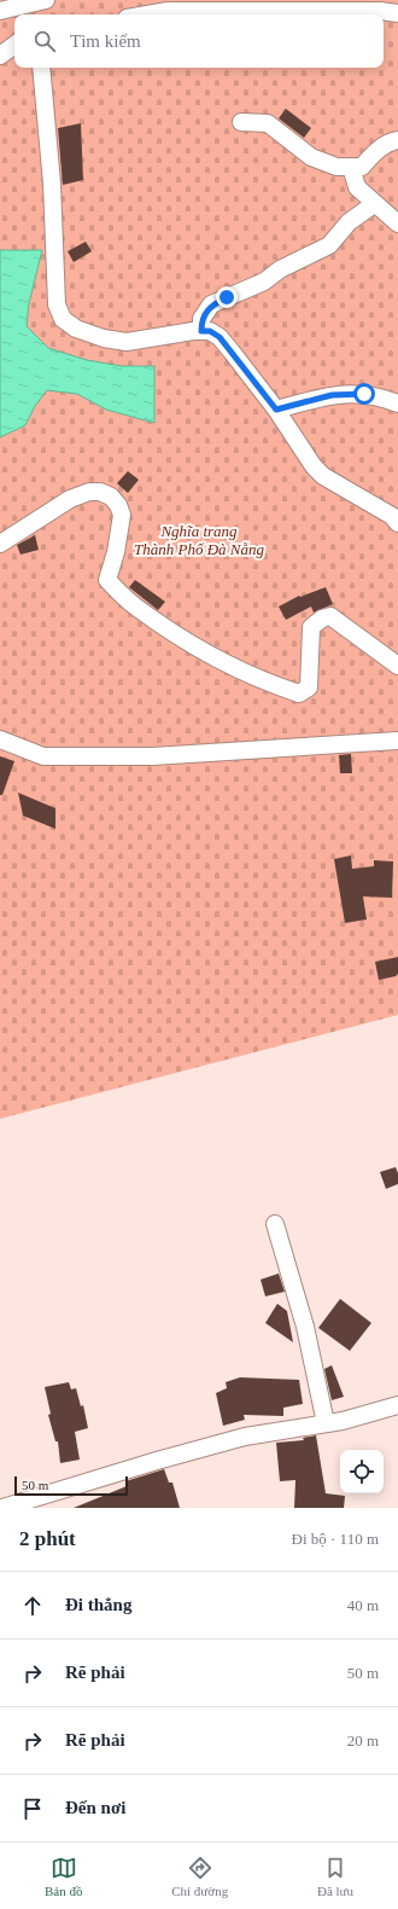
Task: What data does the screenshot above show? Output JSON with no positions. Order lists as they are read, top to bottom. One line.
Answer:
{"parks":["Nghĩa trang Thành Phố Đà Nẵng"],"scale_bar":"50 m","page":{"search":"Tìm kiếm","scale":"50 m","heading":["2 phút","Đi bộ · 110 m"],"list":[["Đi thẳng","40 m"],["Rẽ phải","50 m"],["Rẽ phải","20 m"],"Đến nơi"],"nav":["Bản đồ","Chỉ đường","Đã lưu"]}}
